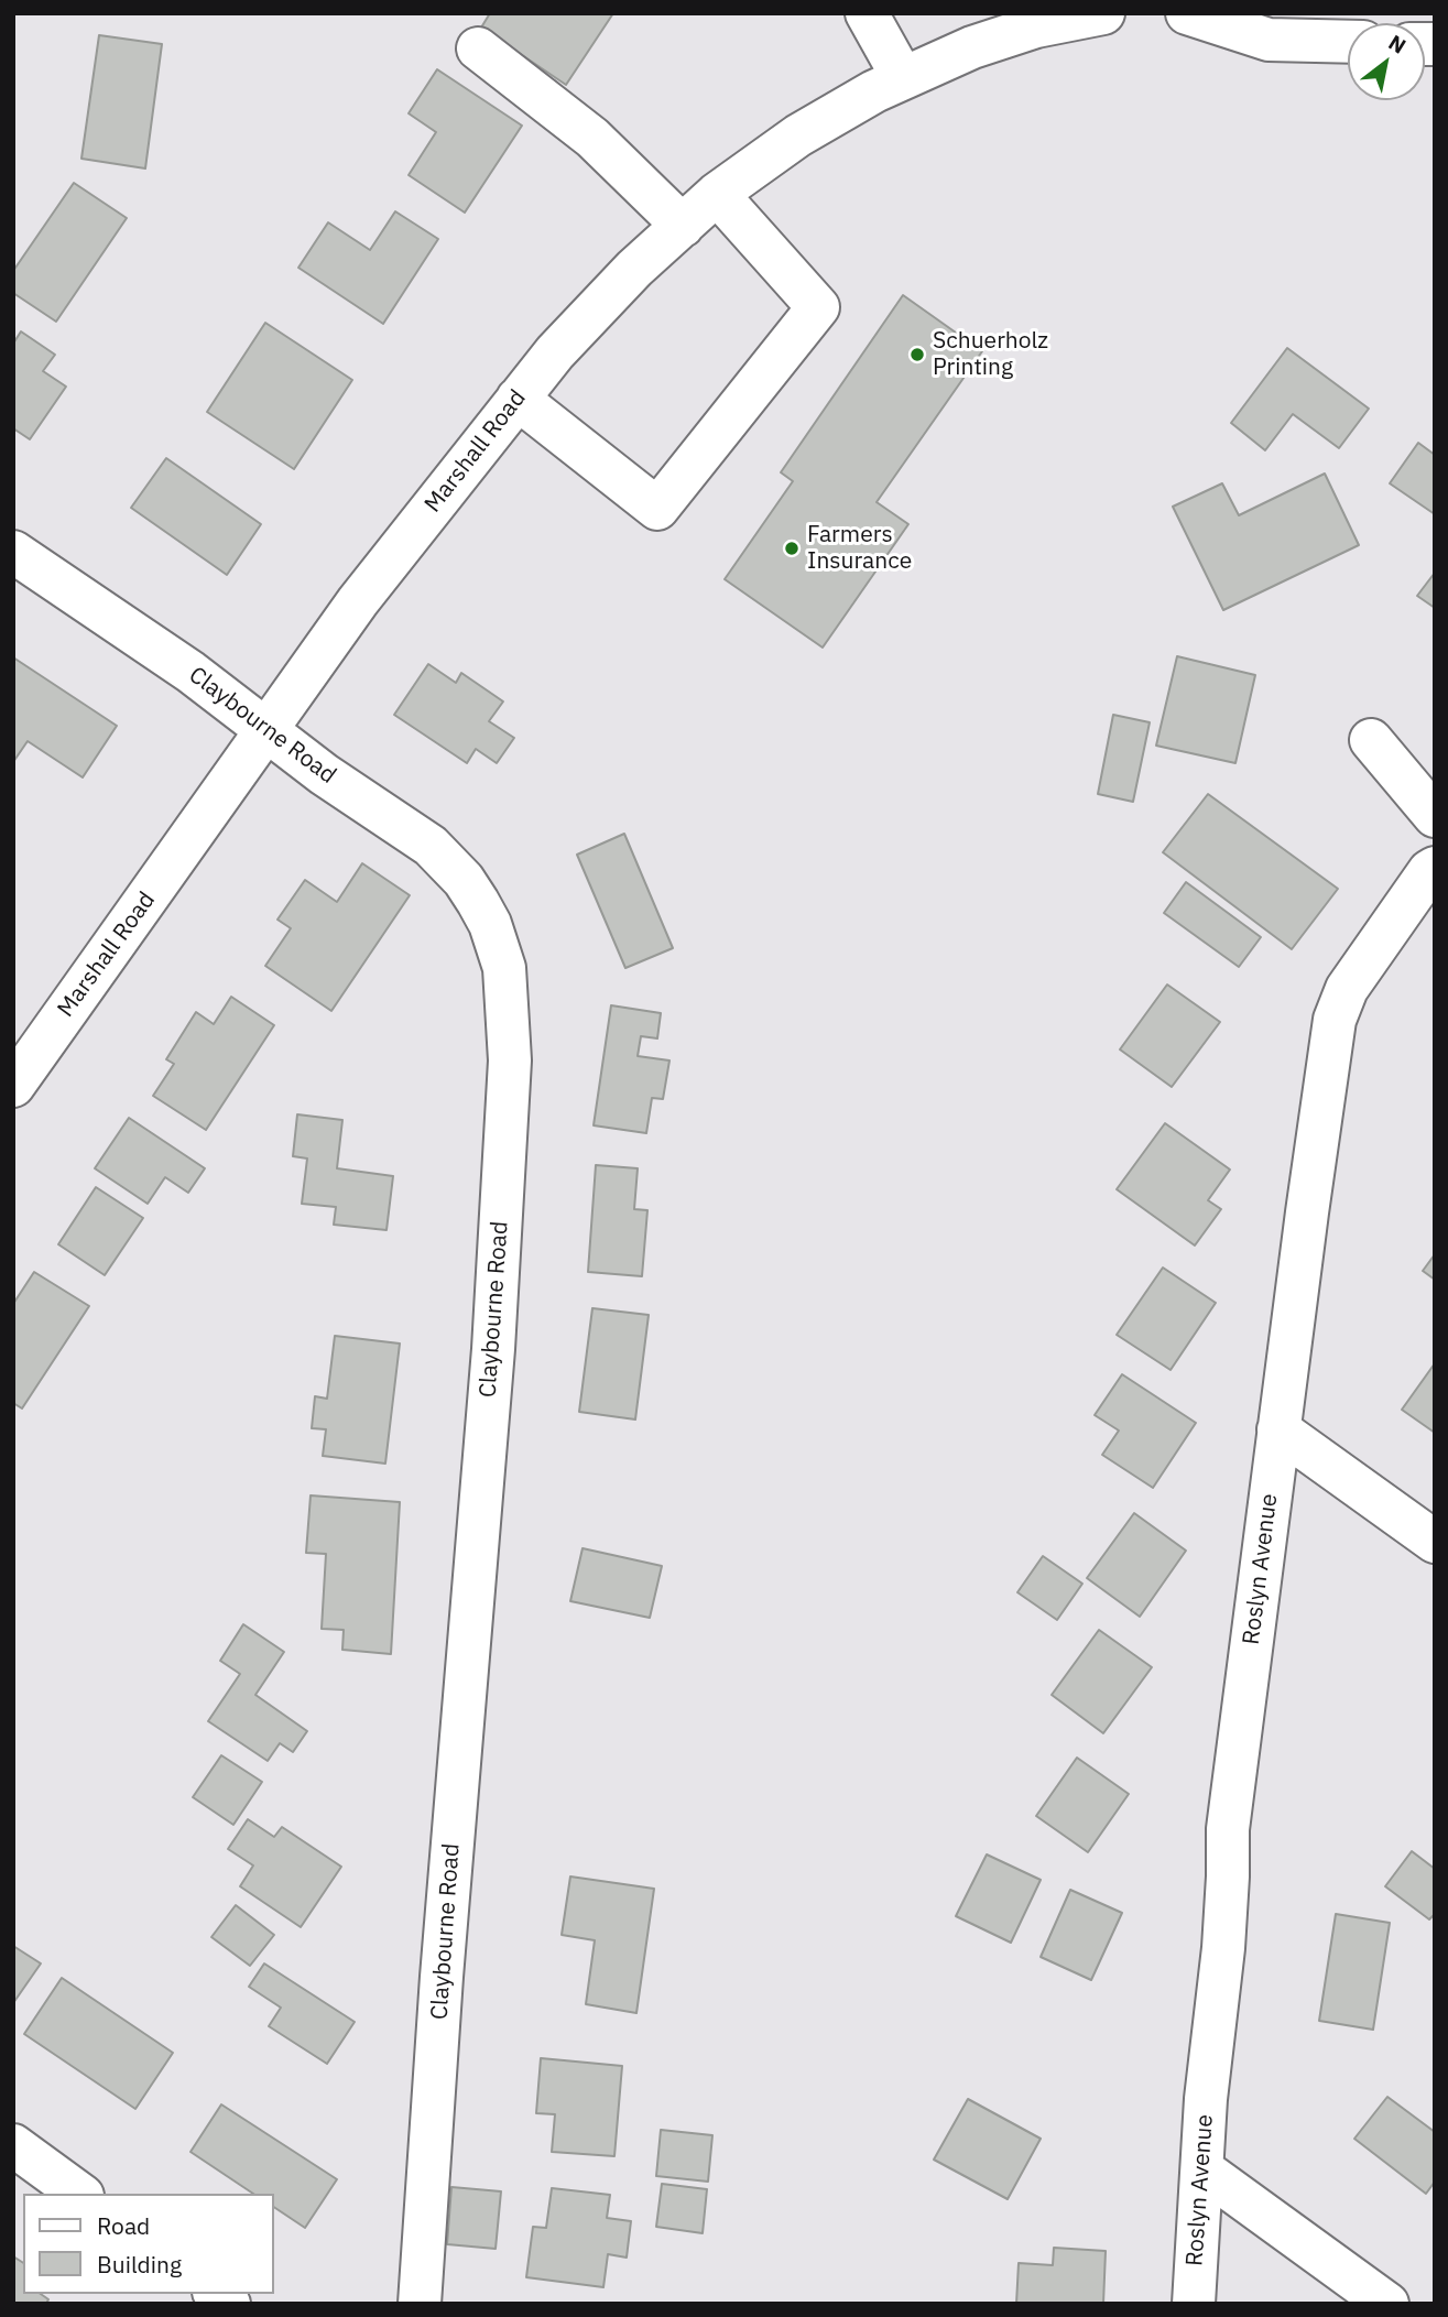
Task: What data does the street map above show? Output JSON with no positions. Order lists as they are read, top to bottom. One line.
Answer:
{"streets":{"street":["Marshall Road","Claybourne Road","Roslyn Avenue"]},"crossings":[["Marshall Road","Claybourne Road"]],"places":["Schuerholz Printing","Farmers Insurance"],"legend":["Road","Building"],"north":"top right"}
